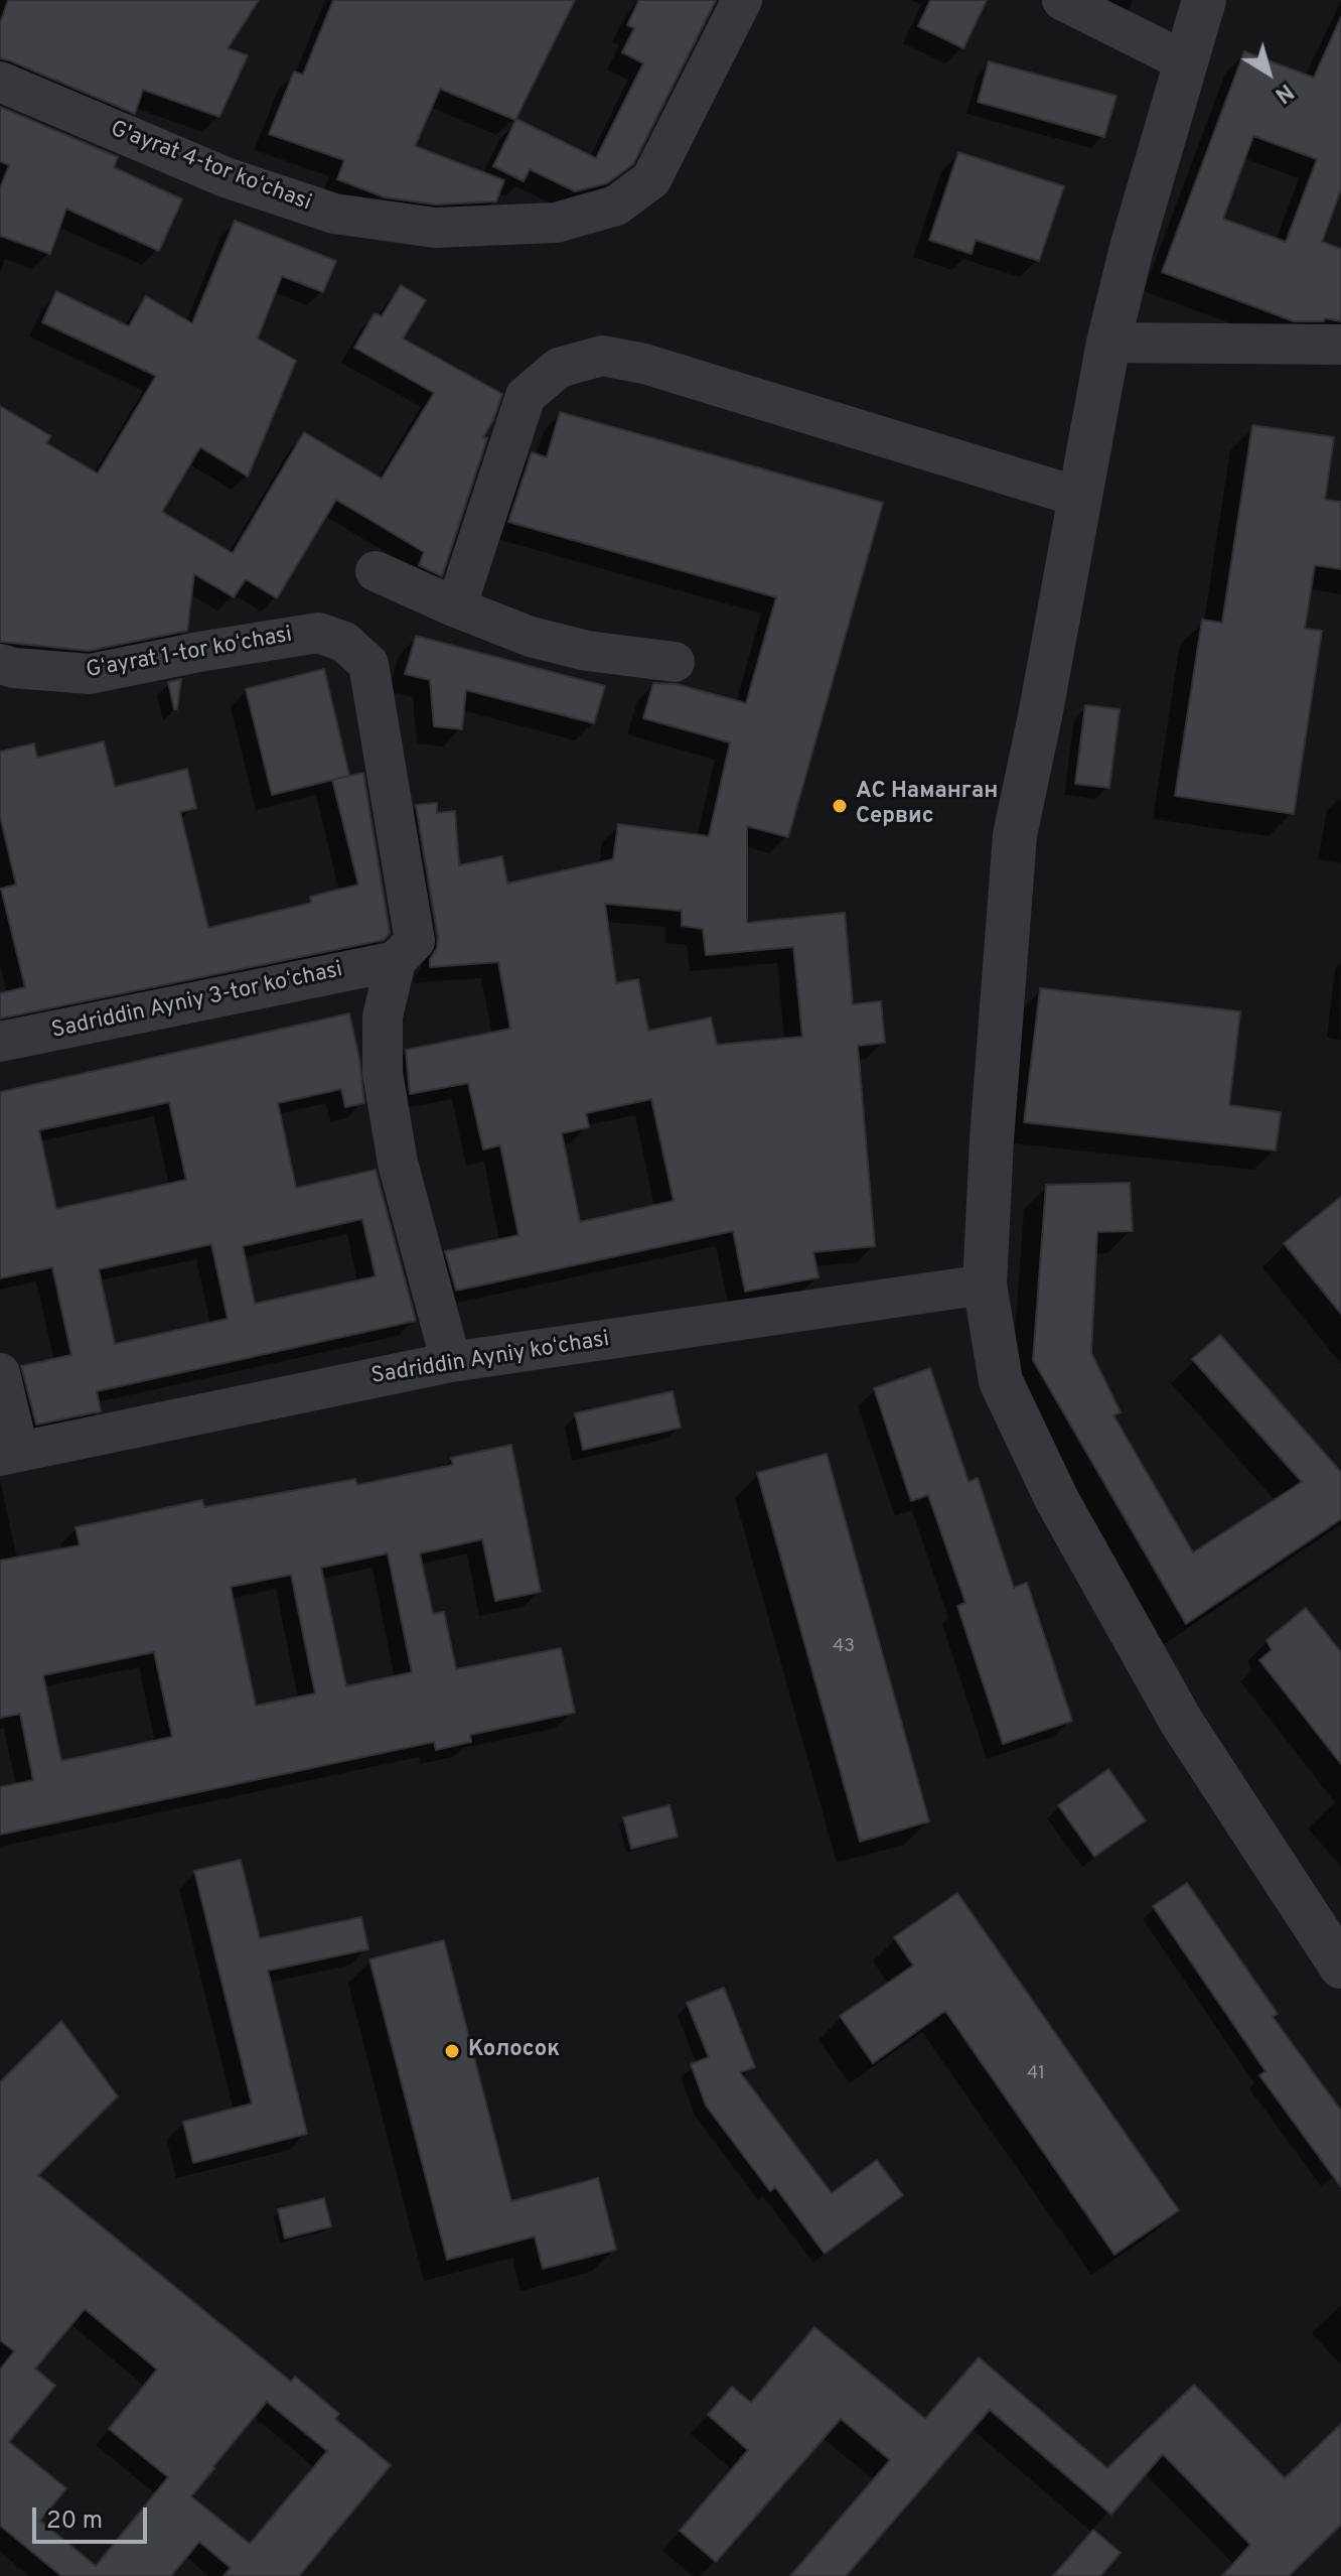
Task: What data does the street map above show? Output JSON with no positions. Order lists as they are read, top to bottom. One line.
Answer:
{"streets":{"street":["G'ayrat 4-tor koʻchasi","Gʻayrat 1-tor koʻchasi","Sadriddin Ayniy 3-tor koʻchasi","Sadriddin Ayniy koʻchasi"]},"crossings":[["Gʻayrat 1-tor koʻchasi","Sadriddin Ayniy 3-tor koʻchasi"]],"places":["АС Наманган Сервис","Колосок"],"house_numbers":["43","41"],"scale_bar":"20 m","north":"bottom right"}
